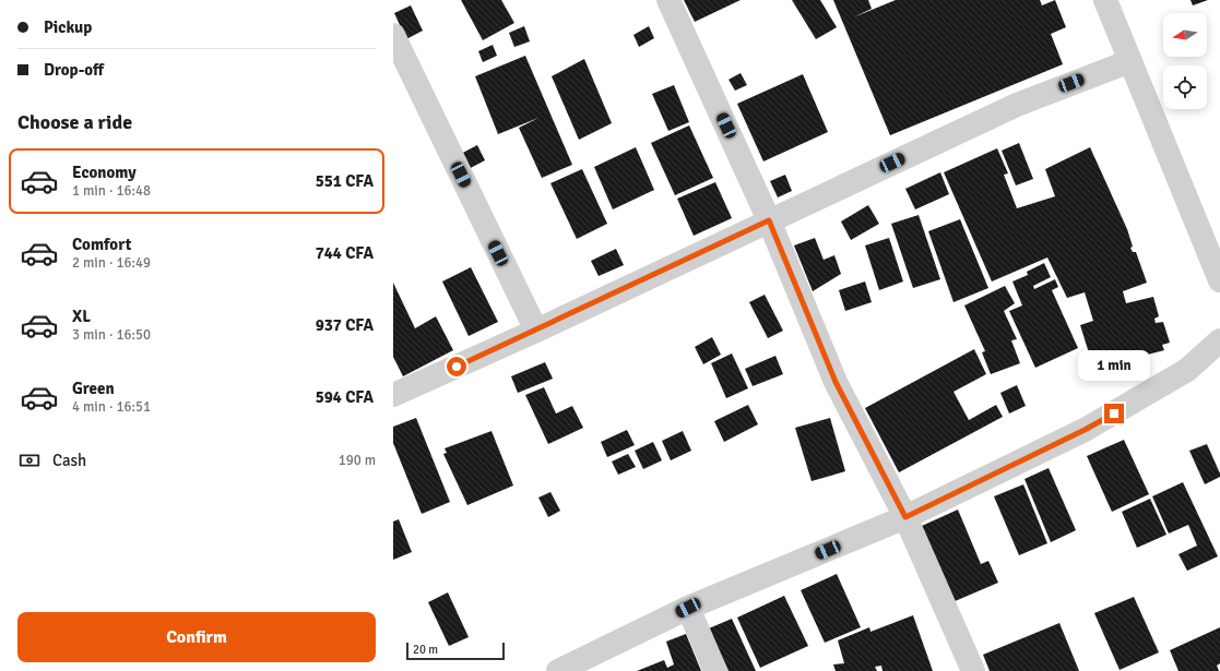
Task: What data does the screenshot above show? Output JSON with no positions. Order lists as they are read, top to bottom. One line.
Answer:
{"scale_bar":"20 m","north":"left","page":{"banner":["Pickup","Drop-off"],"heading":"Choose a ride","list":[{"name":"Economy","note":"1 min · 16:48","value":"551 CFA"},{"name":"Comfort","note":"2 min · 16:49","value":"744 CFA"},{"name":"XL","note":"3 min · 16:50","value":"937 CFA"},{"name":"Green","note":"4 min · 16:51","value":"594 CFA"}],"bubble":"1 min","pay":["Cash","190 m"],"buttons":"Confirm","scale":"20 m"}}
